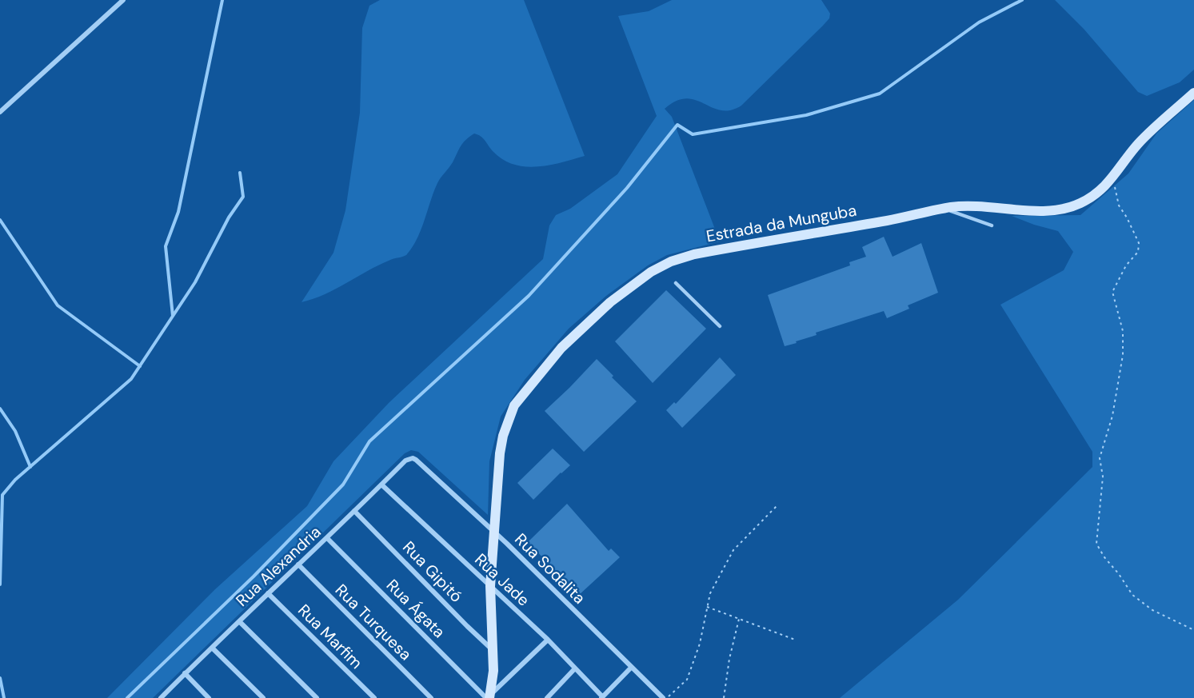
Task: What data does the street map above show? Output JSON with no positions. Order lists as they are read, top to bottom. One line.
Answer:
{"streets":{"main road":["Estrada da Munguba"],"street":["Rua Alexandria","Rua Sodalita","Rua Gipitó","Rua Jade","Rua Ágata","Rua Turquesa","Rua Marfim"]},"crossings":[["Estrada da Munguba","Rua Sodalita"],["Estrada da Munguba","Rua Gipitó"],["Estrada da Munguba","Rua Jade"],["Estrada da Munguba","Rua Ágata"],["Rua Alexandria","Rua Sodalita"],["Rua Alexandria","Rua Gipitó"],["Rua Alexandria","Rua Jade"],["Rua Alexandria","Rua Ágata"],["Rua Alexandria","Rua Turquesa"],["Rua Alexandria","Rua Marfim"]]}
